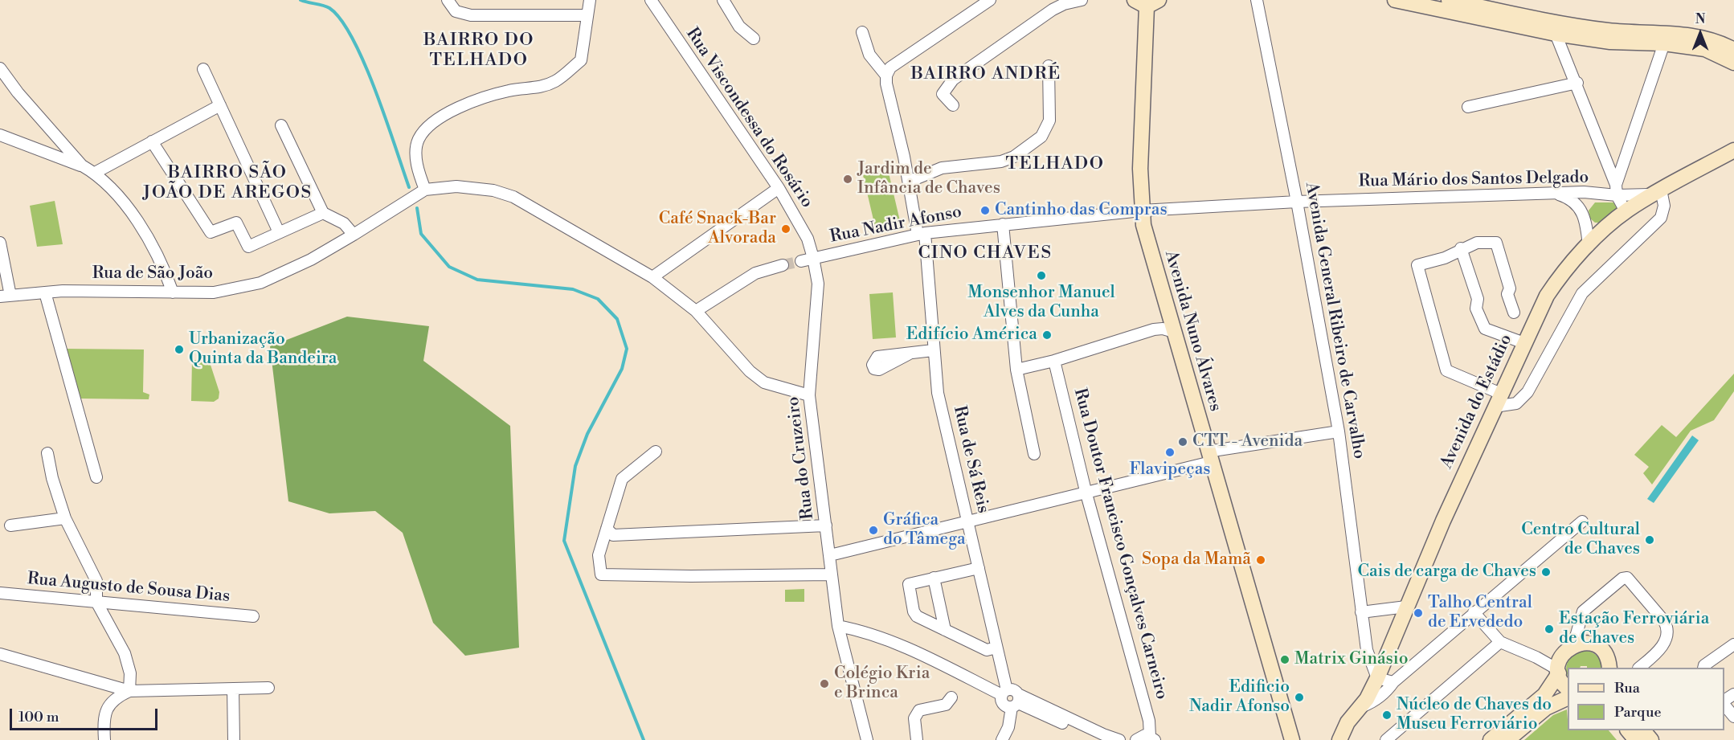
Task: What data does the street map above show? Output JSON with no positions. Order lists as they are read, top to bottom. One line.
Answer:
{"streets":{"main road":["Avenida Nuno Álvares","Avenida do Estádio"],"street":["Rua Viscondessa do Rosário","Rua Mário dos Santos Delgado","Rua Nadir Afonso","Rua de São João","Avenida General Ribeiro de Carvalho","Rua do Cruzeiro","Rua de Sá Reis","Rua Doutor Francisco Gonçalves Carneiro","Rua Augusto de Sousa Dias"]},"crossings":[["Rua Viscondessa do Rosário","Rua Nadir Afonso"],["Rua Viscondessa do Rosário","Rua do Cruzeiro"],["Rua Mário dos Santos Delgado","Rua Nadir Afonso"],["Rua Mário dos Santos Delgado","Avenida General Ribeiro de Carvalho"],["Rua Mário dos Santos Delgado","Avenida Nuno Álvares"],["Rua Mário dos Santos Delgado","Avenida do Estádio"],["Rua Nadir Afonso","Avenida Nuno Álvares"],["Rua Nadir Afonso","Rua do Cruzeiro"],["Rua Nadir Afonso","Rua de Sá Reis"],["Avenida General Ribeiro de Carvalho","Avenida do Estádio"]],"districts":["BAIRRO DO TELHADO","BAIRRO ANDRÉ","TELHADO","BAIRRO SÃO JOÃO DE AREGOS","CINO CHAVES"],"places":["Jardim de Infância de Chaves","Cantinho das Compras","Café Snack-Bar Alvorada","Monsenhor Manuel Alves da Cunha","Edifício América","Urbanização Quinta da Bandeira","CTT - Avenida","Flavipeças","Gráfica do Tâmega","Centro Cultural de Chaves","Sopa da Mamã","Cais de carga de Chaves","Talho Central de Ervededo","Estação Ferroviária de Chaves","Matrix Ginásio","Colégio Kria e Brinca","Edificio Nadir Afonso","Núcleo de Chaves do Museu Ferroviário"],"legend":["Rua","Parque"],"scale_bar":"100 m","north":"top"}
